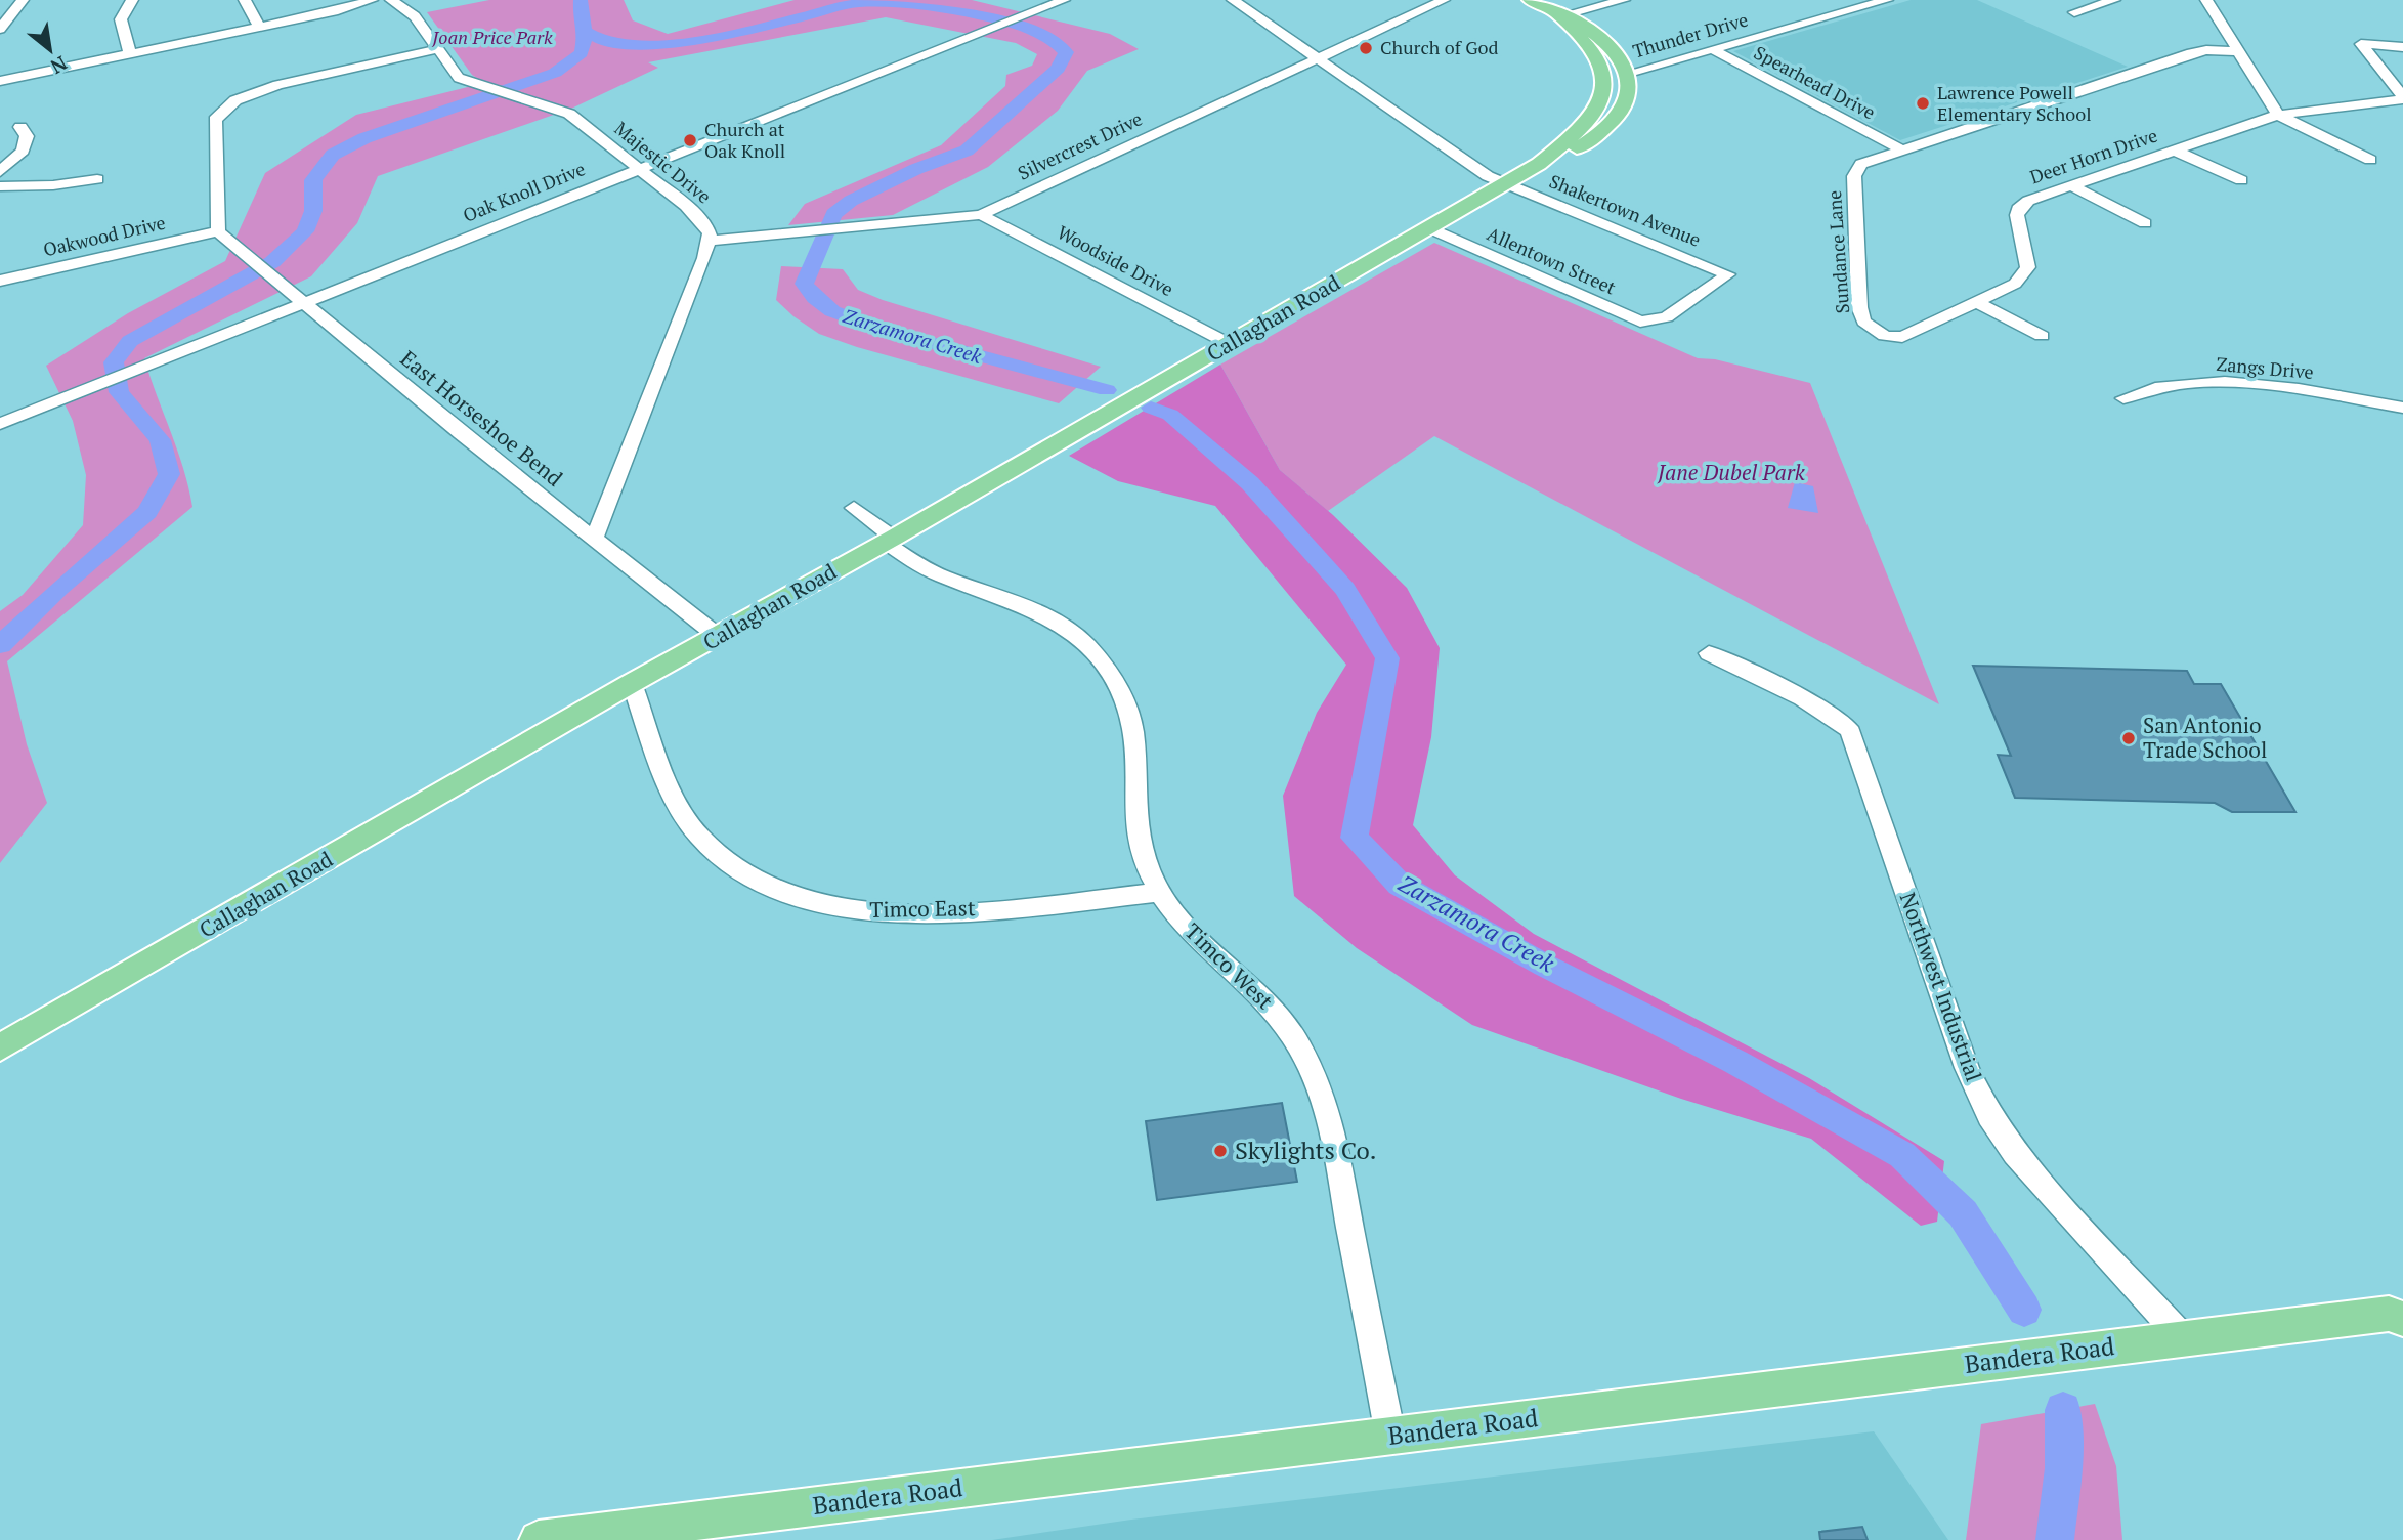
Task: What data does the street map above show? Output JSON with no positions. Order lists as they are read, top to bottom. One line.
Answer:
{"streets":{"main road":["Callaghan Road","Bandera Road"],"street":["Thunder Drive","Spearhead Drive","Silvercrest Drive","Deer Horn Drive","Majestic Drive","Oak Knoll Drive","Shakertown Avenue","Oakwood Drive","Sundance Lane","Woodside Drive","Allentown Street","Zangs Drive","East Horseshoe Bend","Timco East","Timco West","Northwest Industrial"]},"crossings":[["Thunder Drive","Spearhead Drive"],["Thunder Drive","Callaghan Road"],["Spearhead Drive","Sundance Lane"],["Silvercrest Drive","Majestic Drive"],["Silvercrest Drive","Shakertown Avenue"],["Silvercrest Drive","Woodside Drive"],["Majestic Drive","Oak Knoll Drive"],["Oak Knoll Drive","East Horseshoe Bend"],["Shakertown Avenue","Allentown Street"],["Shakertown Avenue","Callaghan Road"],["Oakwood Drive","East Horseshoe Bend"],["Woodside Drive","Callaghan Road"],["Allentown Street","Callaghan Road"],["Callaghan Road","East Horseshoe Bend"],["Callaghan Road","Timco East"],["Callaghan Road","Timco West"],["Timco East","Timco West"],["Timco West","Bandera Road"],["Northwest Industrial","Bandera Road"]],"water":["Zarzamora Creek"],"parks":["Joan Price Park","Jane Dubel Park"],"places":["Church of God","Lawrence Powell Elementary School","Church at Oak Knoll","San Antonio Trade School","Skylights Co."],"north":"bottom right"}
